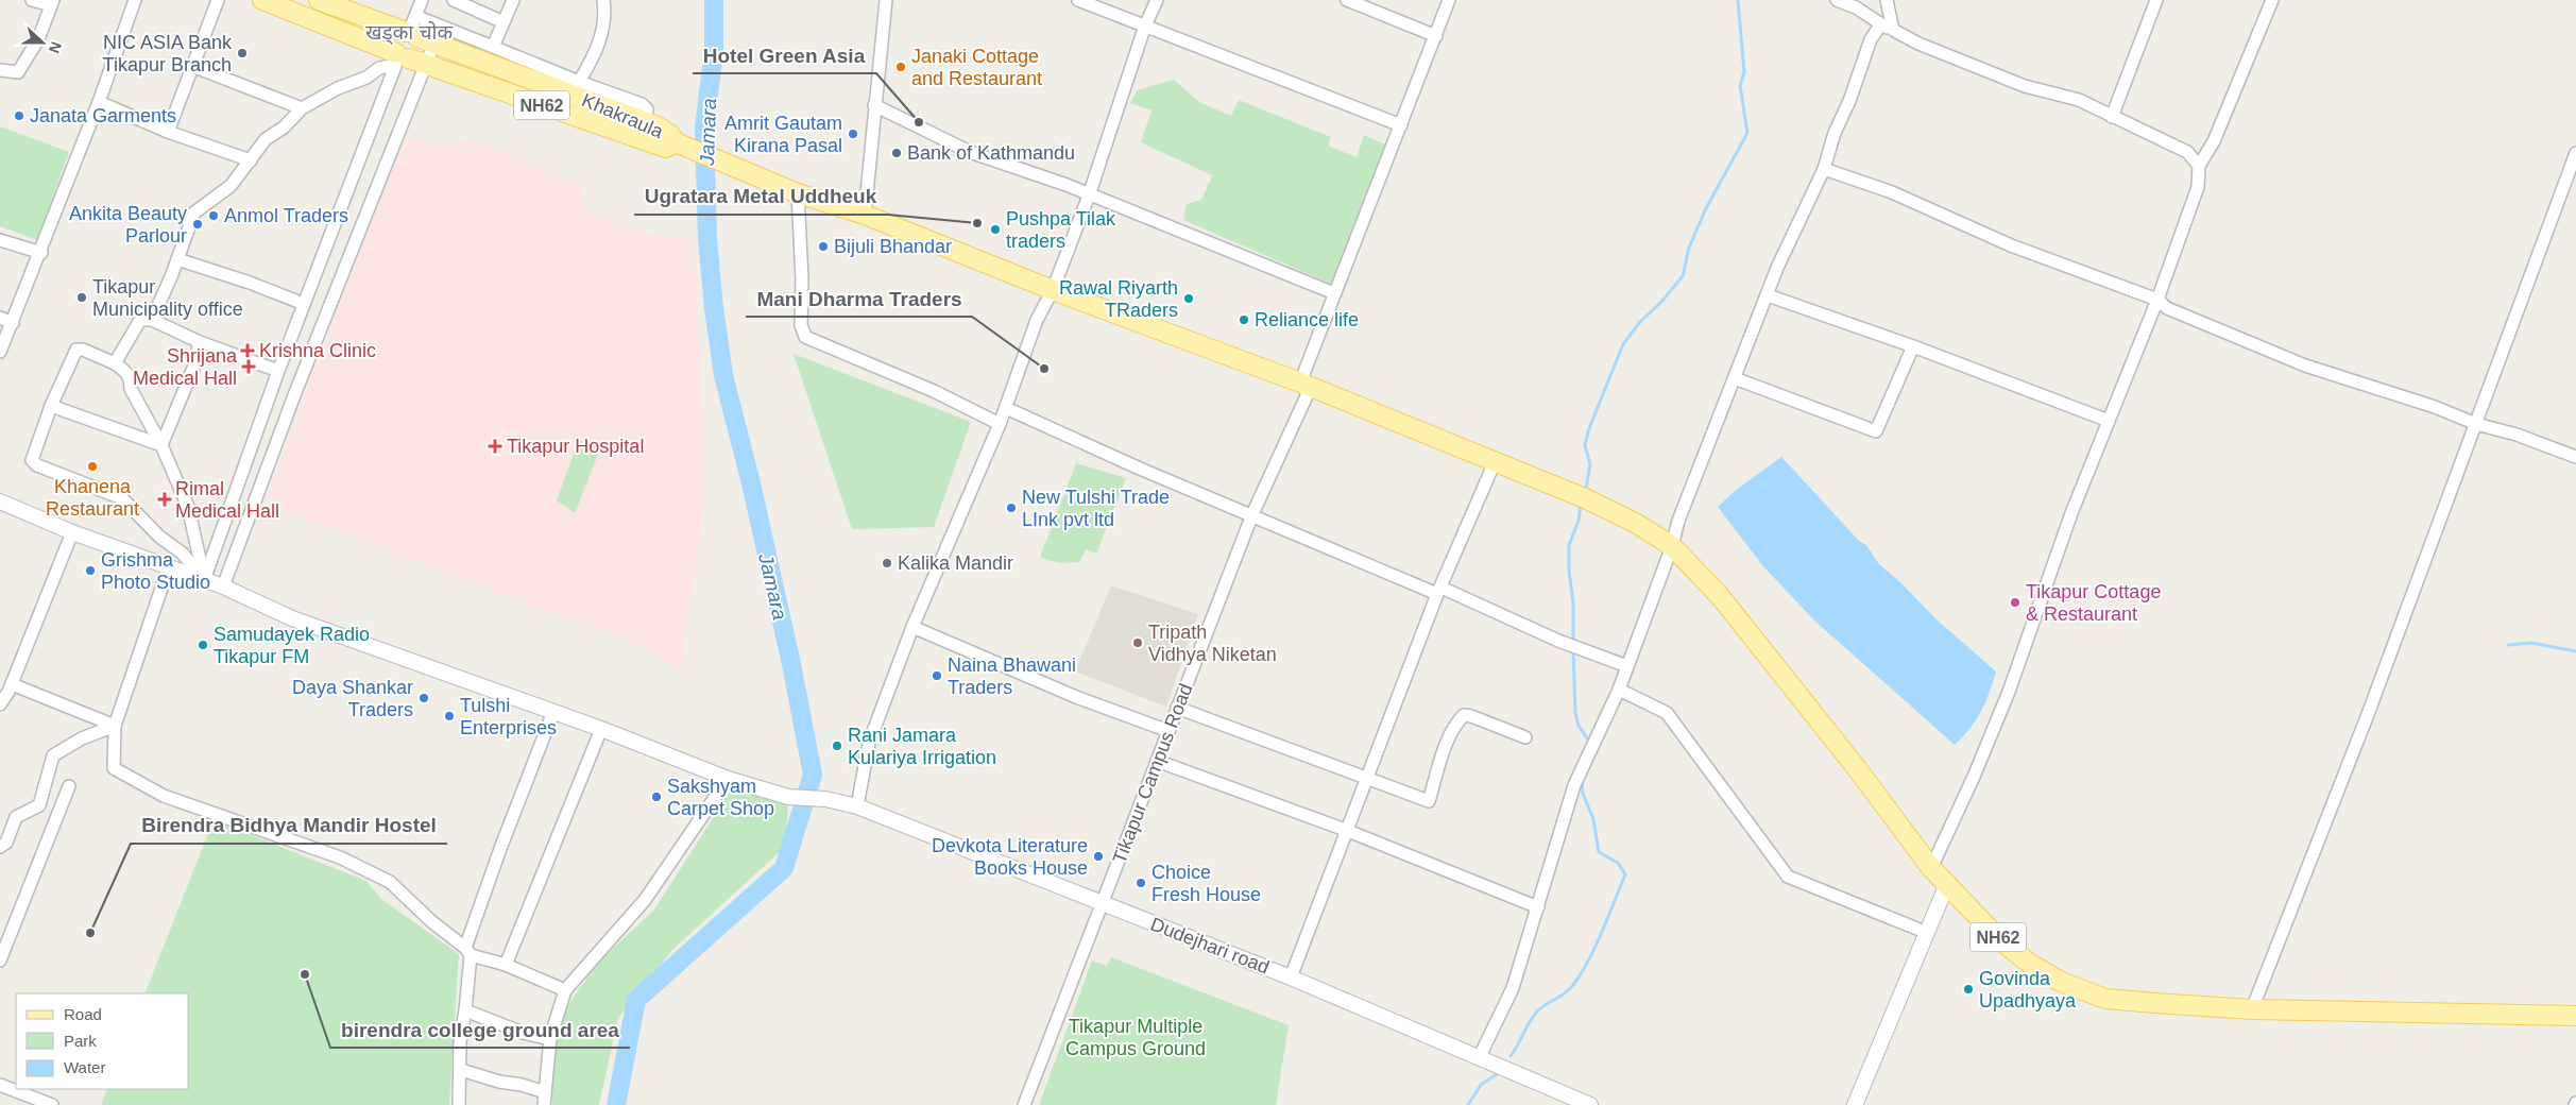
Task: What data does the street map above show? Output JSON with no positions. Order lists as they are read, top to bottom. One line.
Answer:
{"streets":{"main road":["NH62","Khakraula"],"street":["Tikapur Campus Road","Dudejhari road"]},"crossings":[["NH62","Khakraula"],["NH62","Tikapur Campus Road"],["Tikapur Campus Road","Dudejhari road"]],"districts":["खड्का चोक"],"water":["Jamara"],"parks":["Tikapur Multiple Campus Ground"],"places":{"other":["NIC ASIA Bank Tikapur Branch","Janaki Cottage and Restaurant","Janata Garments","Hotel Green Asia","Amrit Gautam Kirana Pasal","Bank of Kathmandu","Anmol Traders","Ugratara Metal Uddheuk","Ankita Beauty Parlour","Pushpa Tilak traders","Bijuli Bhandar","Tikapur Municipality office","Rawal Riyarth TRaders","Reliance life","Mani Dharma Traders","Khanena Restaurant","New Tulshi Trade LInk pvt ltd","Kalika Mandir","Grishma Photo Studio","Tikapur Cottage & Restaurant","Tripath Vidhya Niketan","Samudayek Radio Tikapur FM","Naina Bhawani Traders","Daya Shankar Traders","Tulshi Enterprises","Rani Jamara Kulariya Irrigation","Sakshyam Carpet Shop","Devkota Literature Books House","Choice Fresh House","Birendra Bidhya Mandir Hostel","birendra college ground area","Govinda Upadhyaya"],"health":["Krishna Clinic","Shrijana Medical Hall","Tikapur Hospital","Rimal Medical Hall"]},"legend":["Road","Park","Water"],"north":"right"}
